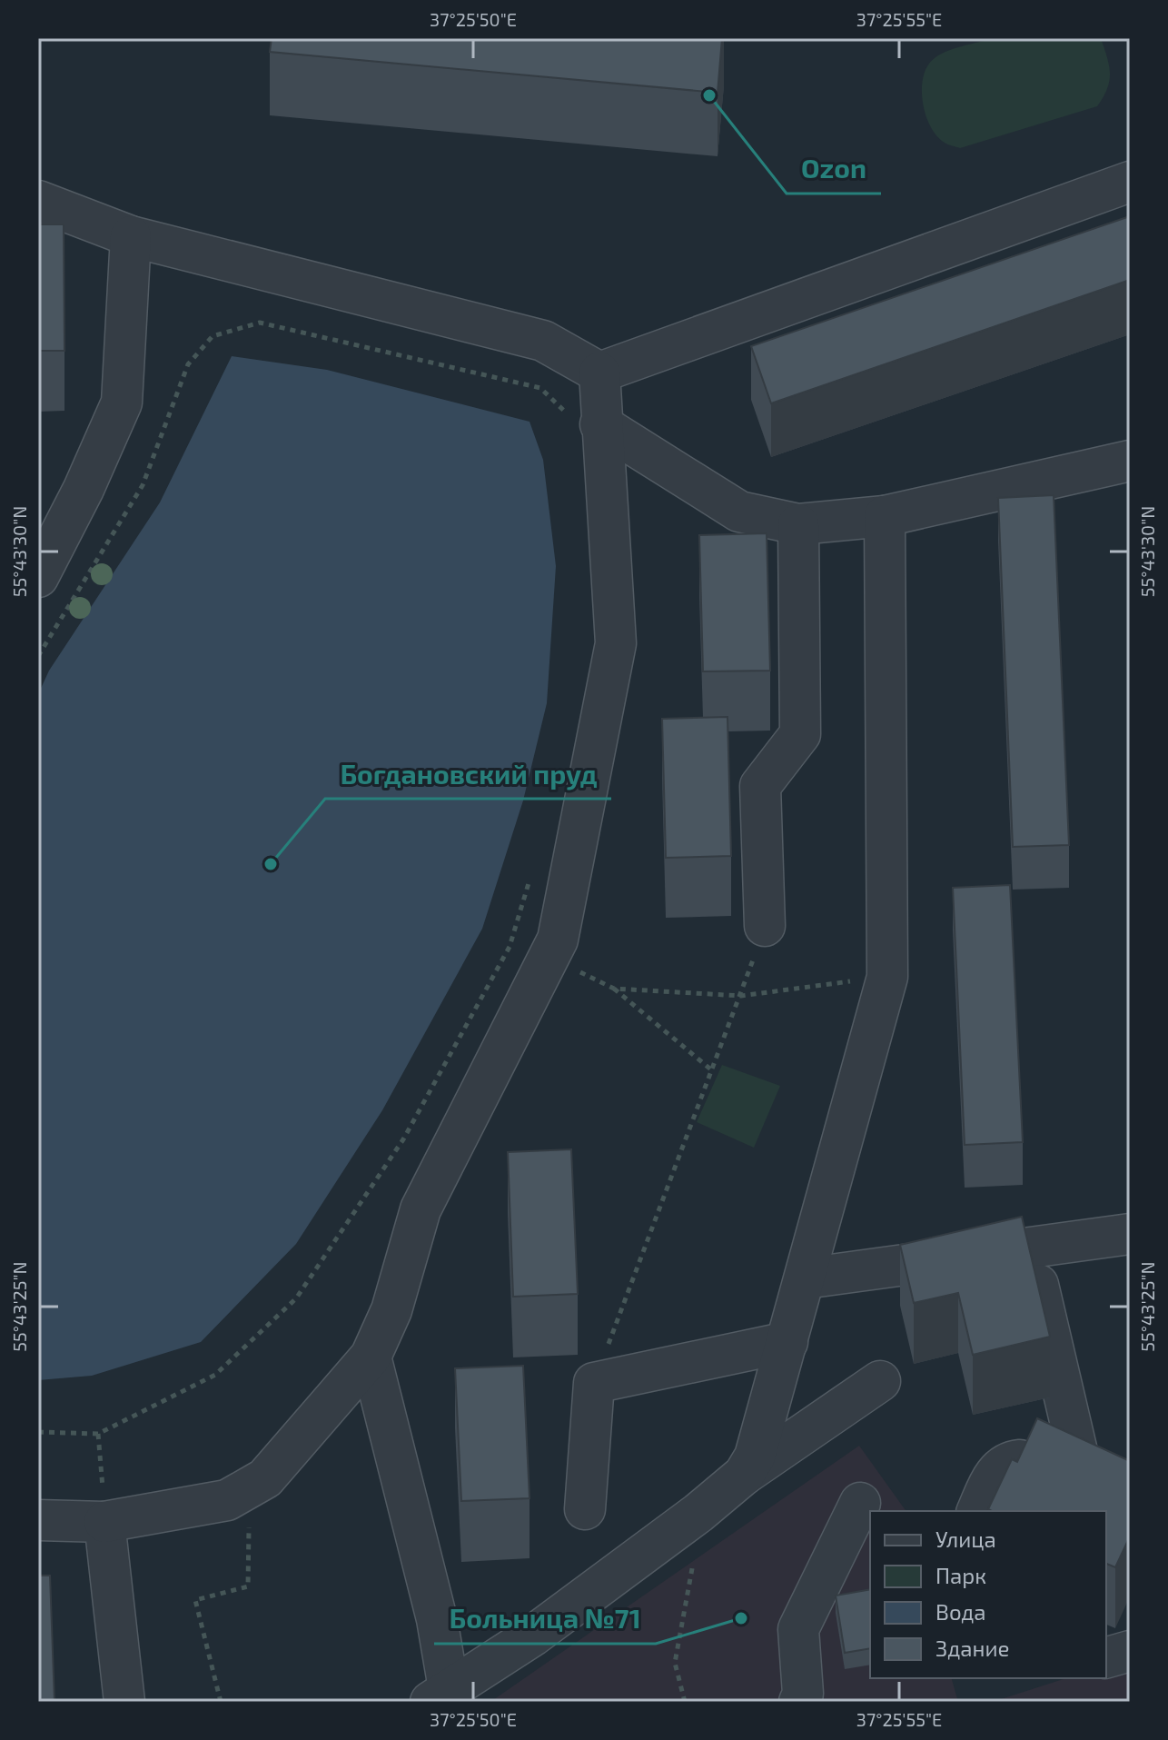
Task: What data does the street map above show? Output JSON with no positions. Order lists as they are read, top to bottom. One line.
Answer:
{"places":["Ozon","Богдановский пруд","Больница №71"],"legend":["Улица","Парк","Вода","Здание"],"coordinates":["37°25'50\"E","37°25'55\"E","55°43'30\"N","55°43'25\"N"]}
